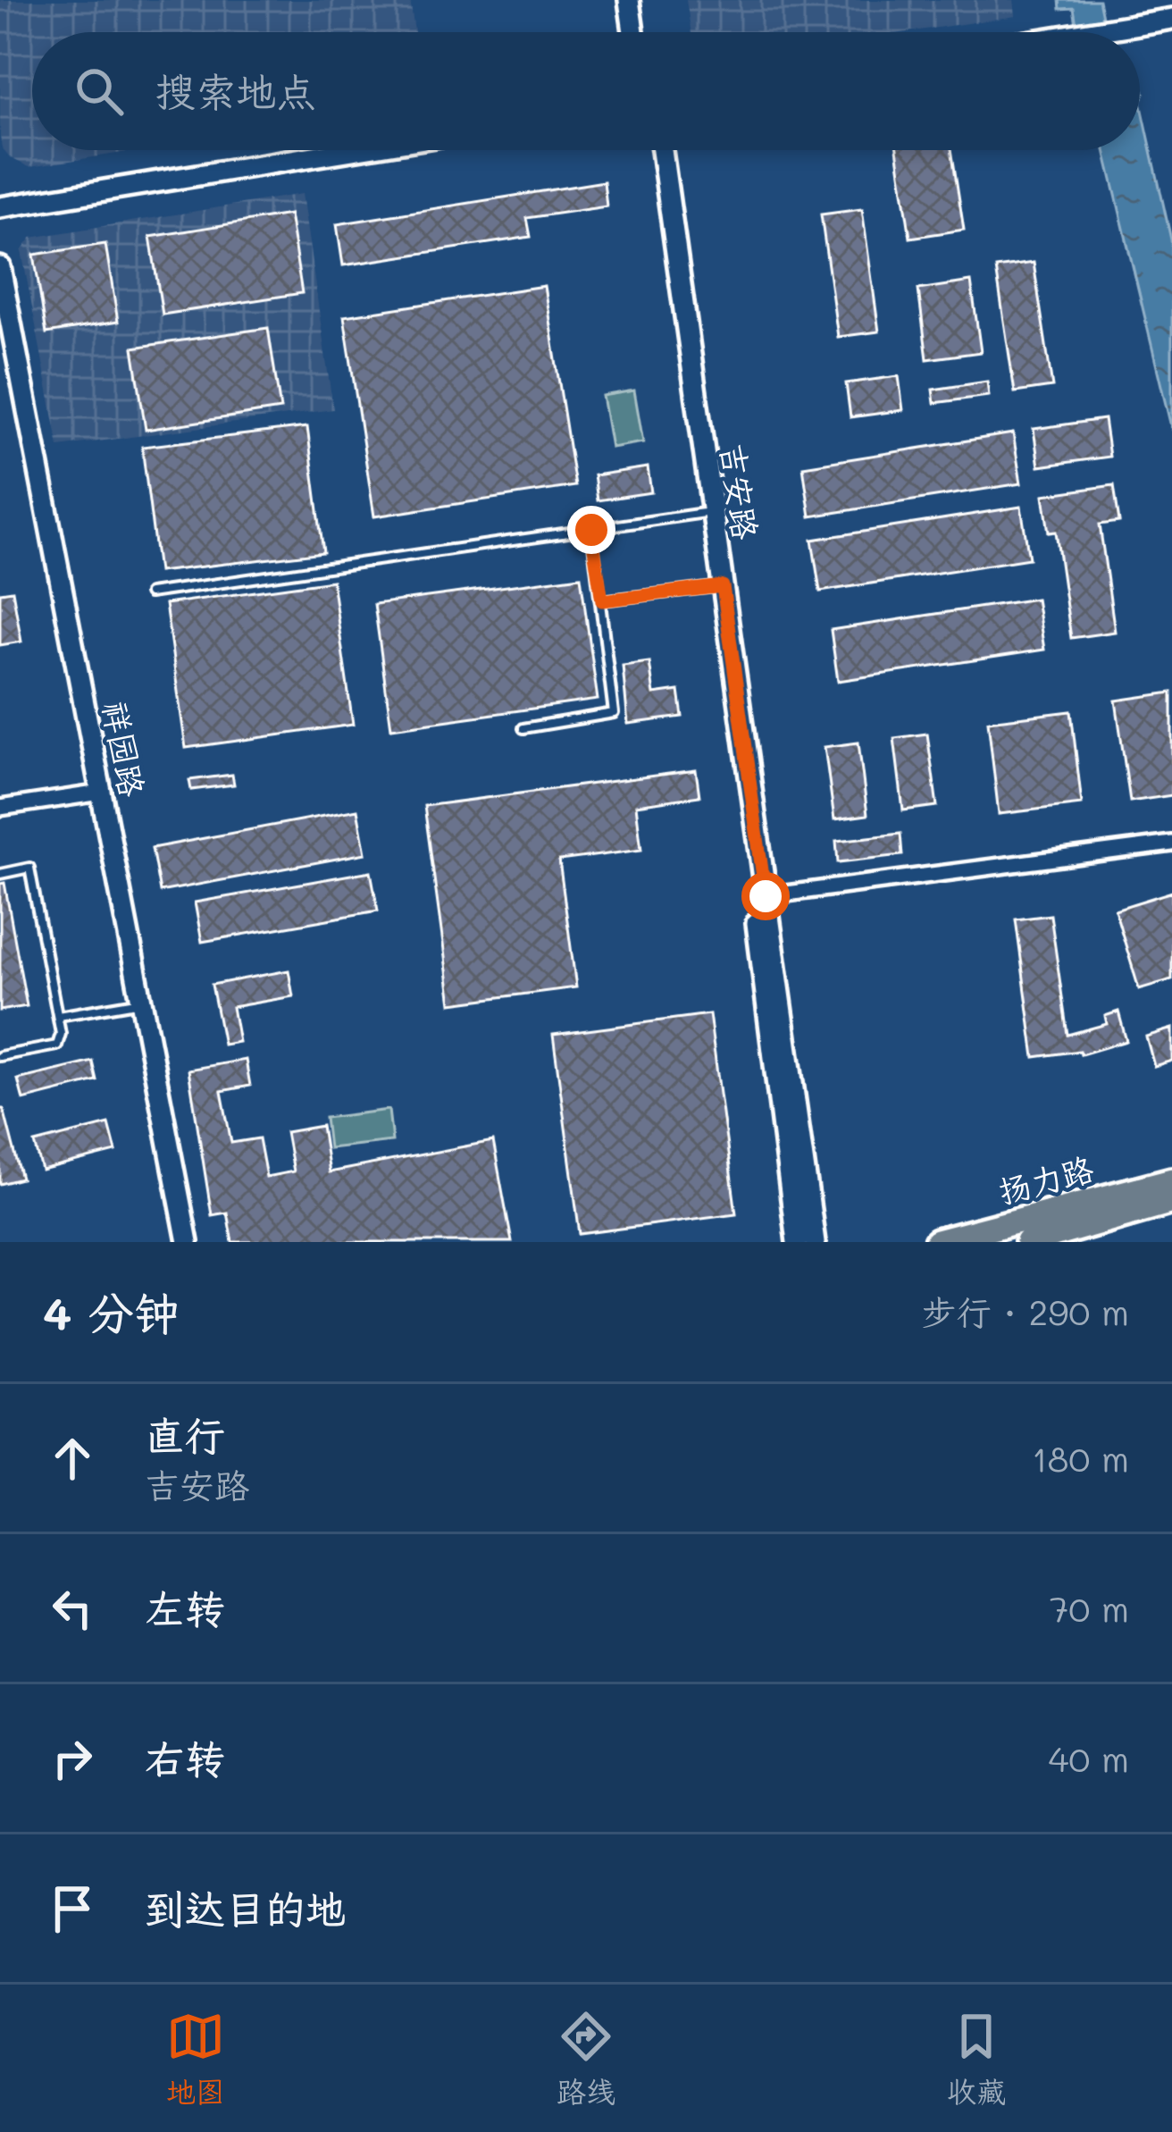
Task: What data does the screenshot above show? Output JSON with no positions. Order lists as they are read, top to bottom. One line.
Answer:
{"streets":{"highway":["扬力路"],"street":["吉安路","祥园路"]},"page":{"search":"搜索地点","heading":["4 分钟","步行 · 290 m"],"list":[["直行","吉安路","180 m"],["左转","70 m"],["右转","40 m"],"到达目的地"],"nav":["地图","路线","收藏"]}}
